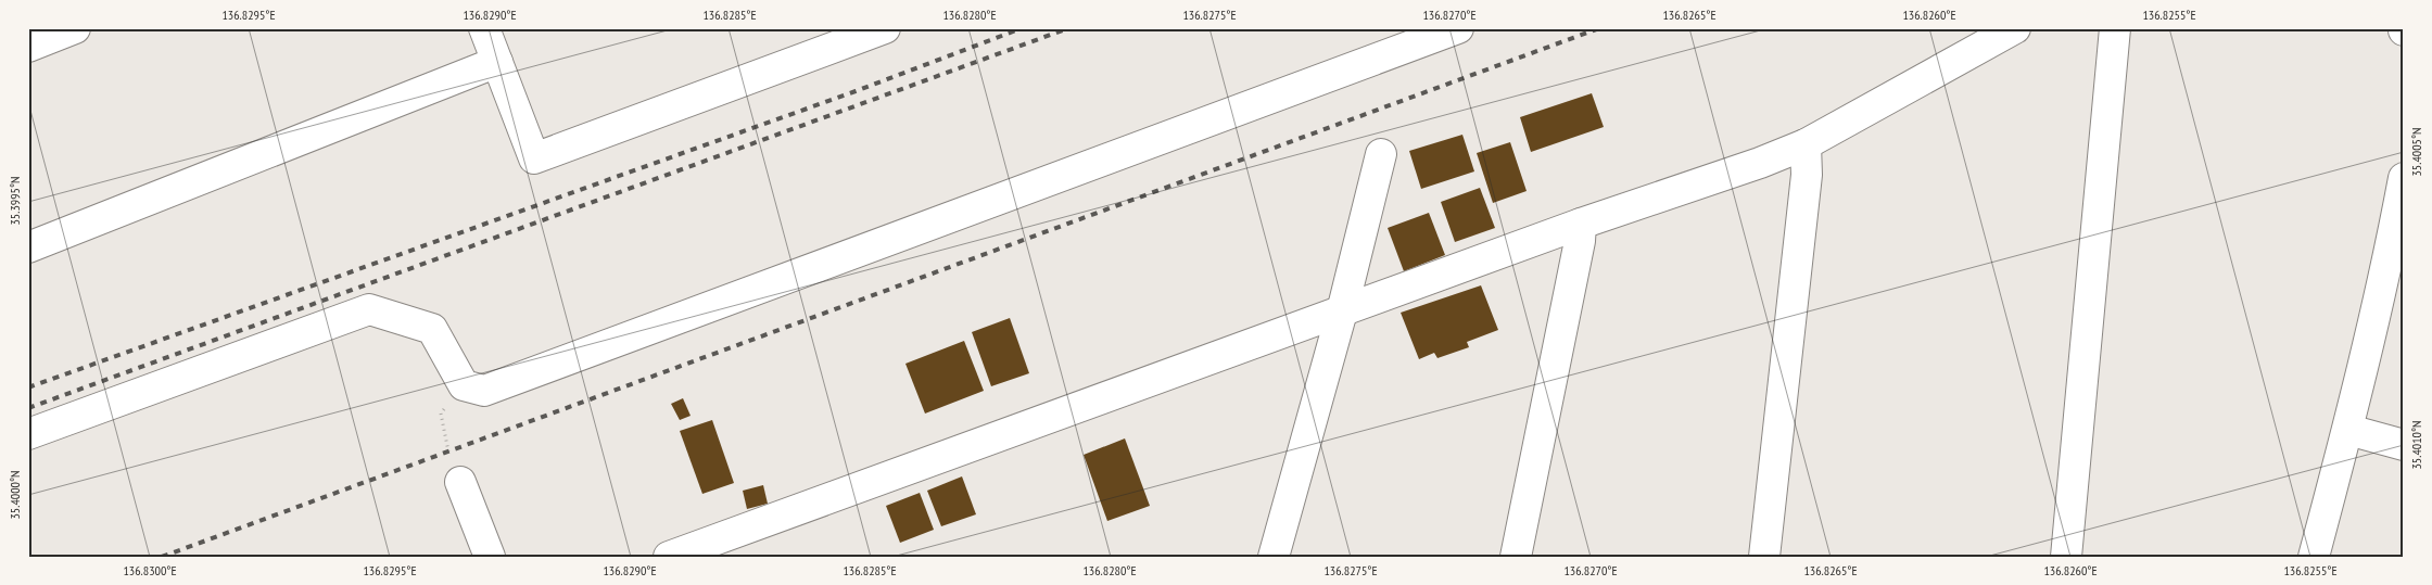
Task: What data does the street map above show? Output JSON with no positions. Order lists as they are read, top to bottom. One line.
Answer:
{"coordinates":["136.8295°E","136.8290°E","136.8285°E","136.8280°E","136.8275°E","136.8270°E","136.8265°E","136.8260°E","136.8255°E","35.4005°N","35.3995°N","35.4010°N","35.4000°N","136.8300°E"]}
